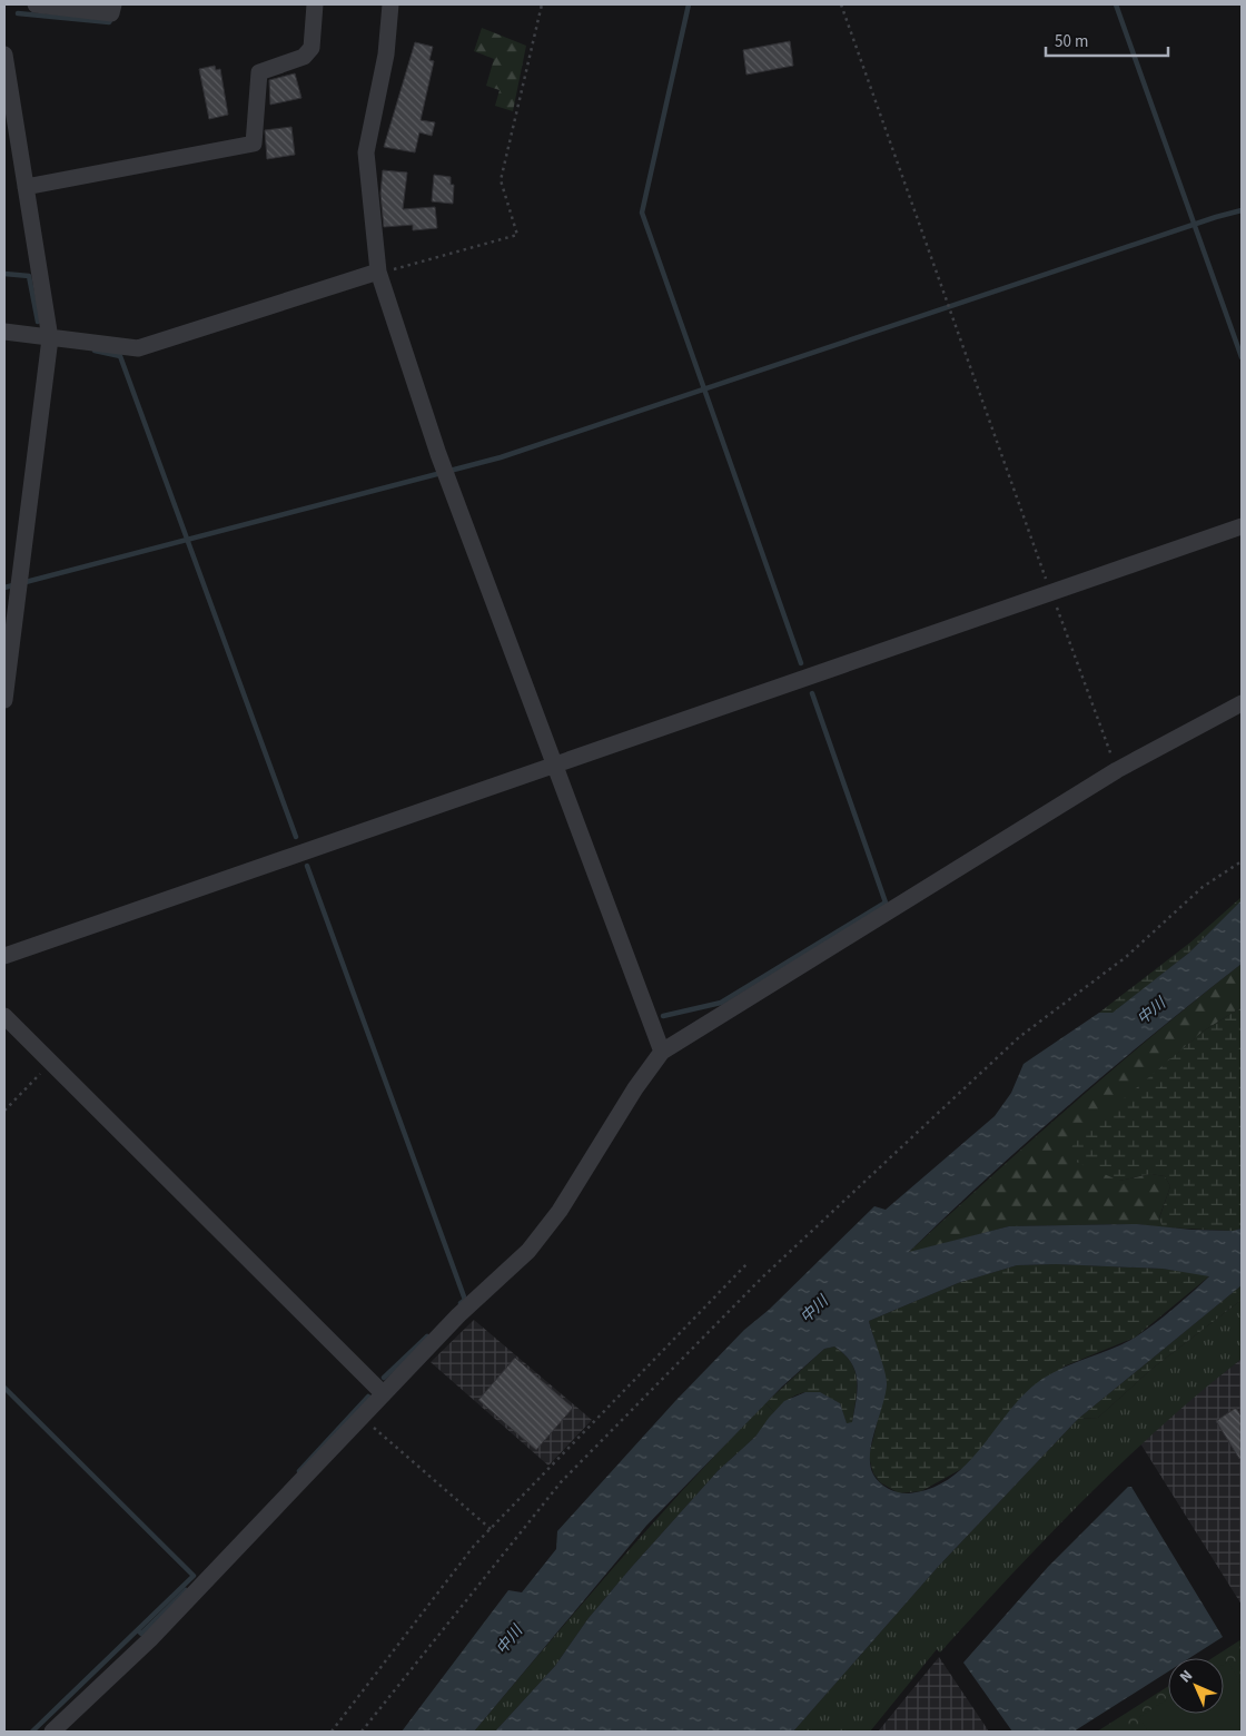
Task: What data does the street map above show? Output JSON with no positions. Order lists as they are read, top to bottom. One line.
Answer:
{"water":["中川"],"scale_bar":"50 m","north":"top left"}
